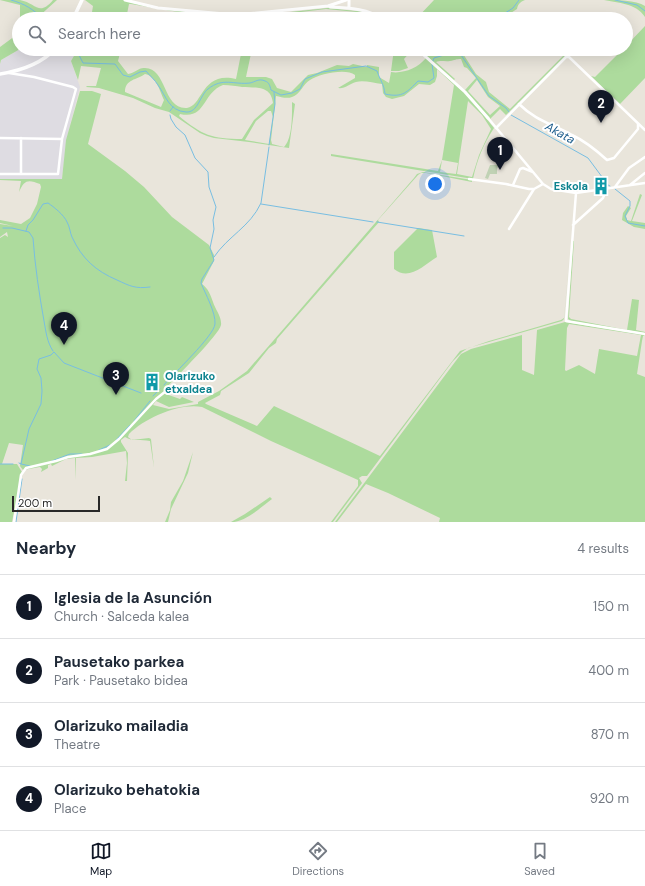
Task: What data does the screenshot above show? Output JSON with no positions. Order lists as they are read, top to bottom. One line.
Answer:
{"water":["Akata"],"places":{"building":["Eskola","Olarizuko etxaldea"]},"scale_bar":"200 m","page":{"search":"Search here","pins":["2","1","4","3"],"scale":"200 m","heading":["Nearby","4 results"],"list":[{"mark":"1","name":"Iglesia de la Asunción","note":"Church · Salceda kalea","value":"150 m"},{"mark":"2","name":"Pausetako parkea","note":"Park · Pausetako bidea","value":"400 m"},{"mark":"3","name":"Olarizuko mailadia","note":"Theatre","value":"870 m"},{"mark":"4","name":"Olarizuko behatokia","note":"Place","value":"920 m"}],"nav":["Map","Directions","Saved"]}}
